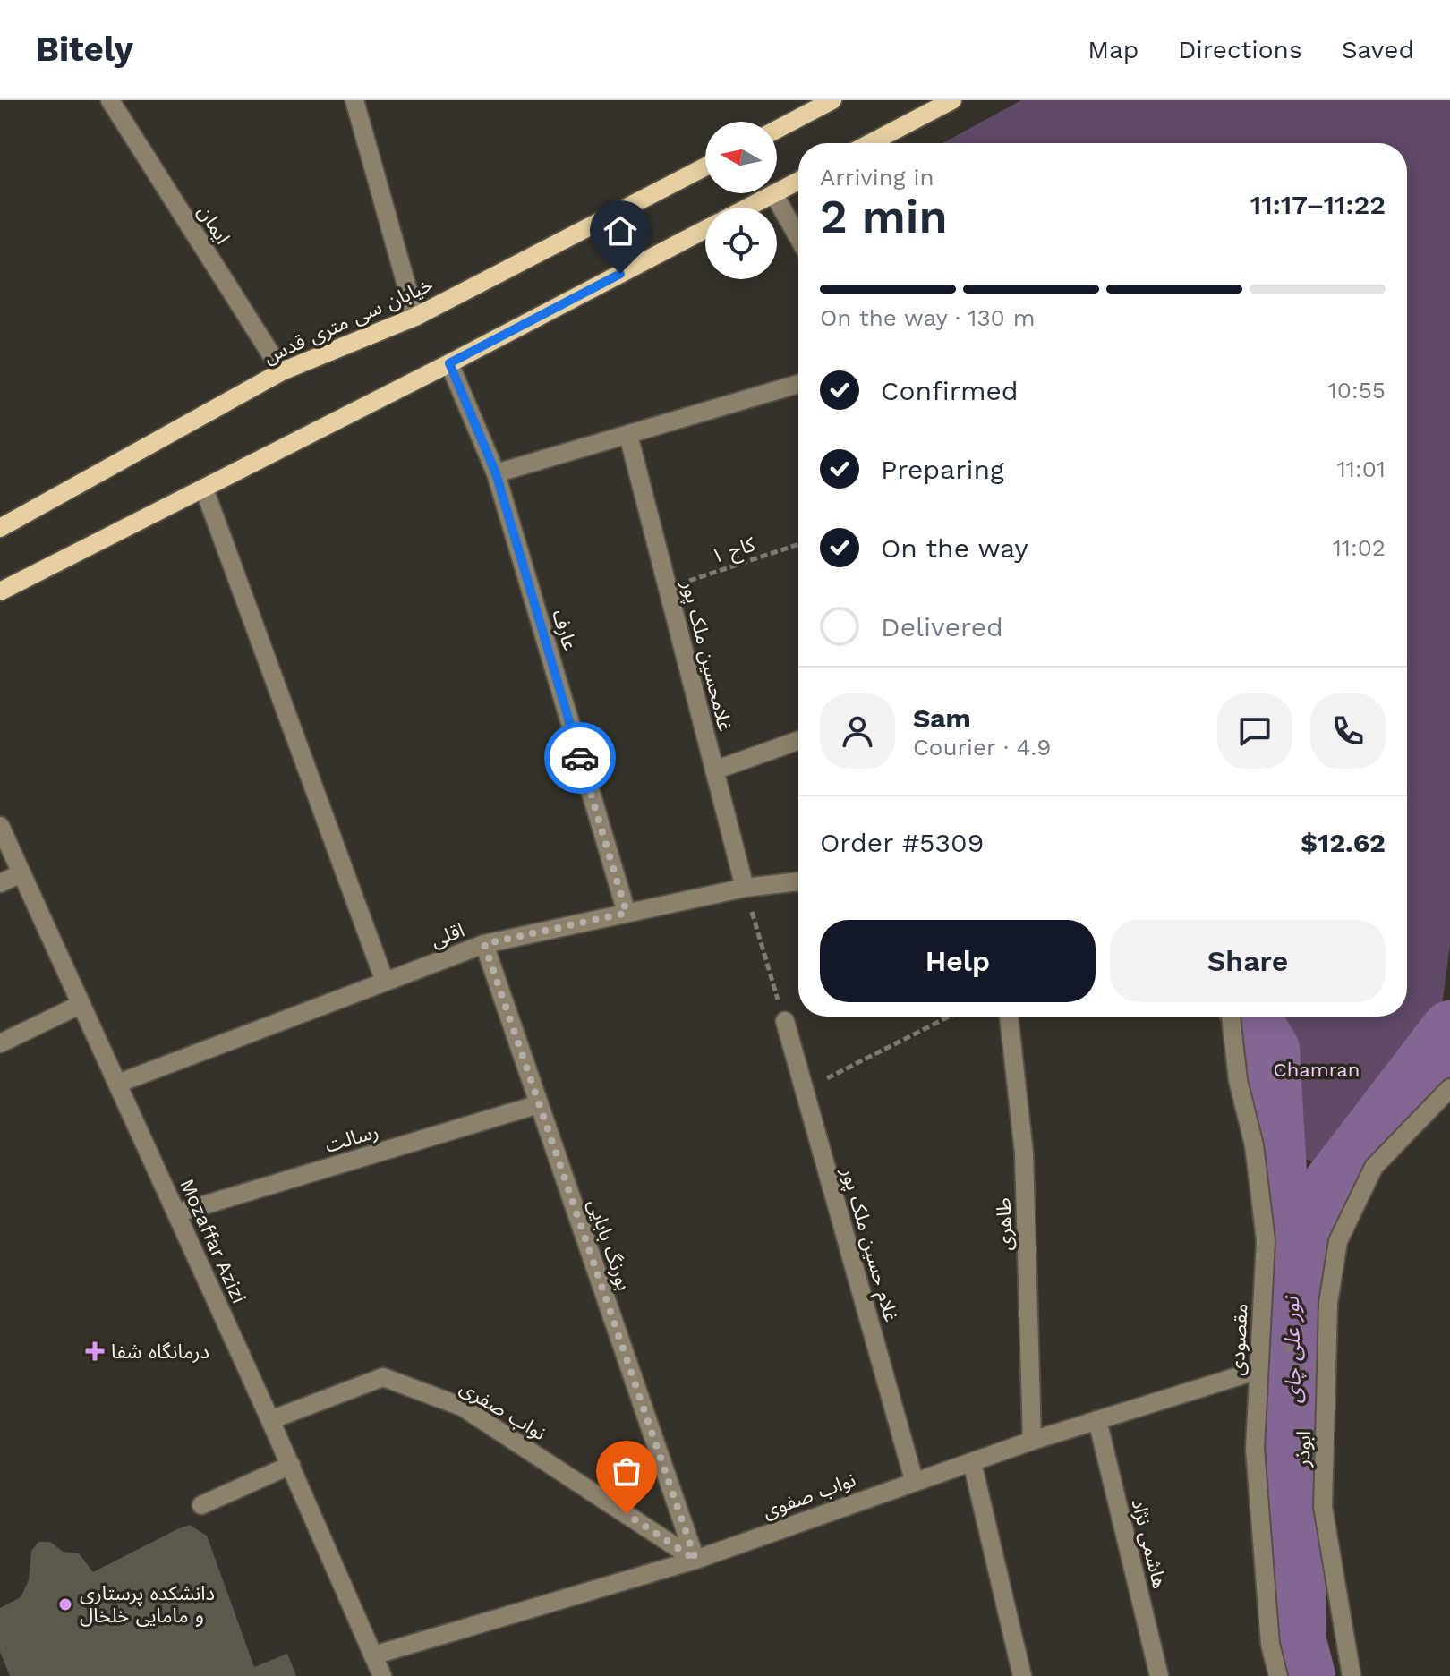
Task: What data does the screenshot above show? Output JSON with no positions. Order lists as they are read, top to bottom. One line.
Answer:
{"streets":{"main road":["خیابان سی متری قدس"],"street":["ایمان","عارف","غلامحسین ملک پور","اقلی","رسالت","طاهری","Mozaffar Azizi","بورنگ بابایی","غلام حسین ملک پور","مقصودی","نواب صفری","ابوذر","نواب صفوی","هاشمی نژاد"],"path":["کاج ۱"]},"crossings":[["ایمان","خیابان سی متری قدس"],["کاج ۱","غلامحسین ملک پور"],["عارف","اقلی"],["غلامحسین ملک پور","اقلی"],["اقلی","Mozaffar Azizi"],["اقلی","بورنگ بابایی"],["رسالت","Mozaffar Azizi"],["رسالت","بورنگ بابایی"],["طاهری","نواب صفوی"],["Mozaffar Azizi","نواب صفری"],["Mozaffar Azizi","نواب صفوی"],["بورنگ بابایی","نواب صفری"],["بورنگ بابایی","نواب صفوی"],["غلام حسین ملک پور","نواب صفوی"],["مقصودی","نواب صفوی"],["نواب صفری","نواب صفوی"],["نواب صفوی","هاشمی نژاد"]],"water":["نور علی چای"],"parks":["Chamran"],"places":{"health":["درمانگاه شفا"],"other":["دانشکده پرستاری و مامایی خلخال"]},"north":"left","page":{"header":"Bitely","nav":["Map","Directions","Saved"],"heading":["2 min","Arriving in","11:17–11:22"],"panel":["Sam","Courier · 4.9","Order #5309","$12.62"],"bar":"On the way · 130 m","list":[["Confirmed","10:55"],["Preparing","11:01"],["On the way","11:02"],"Delivered"],"buttons":["Help","Share"]}}
